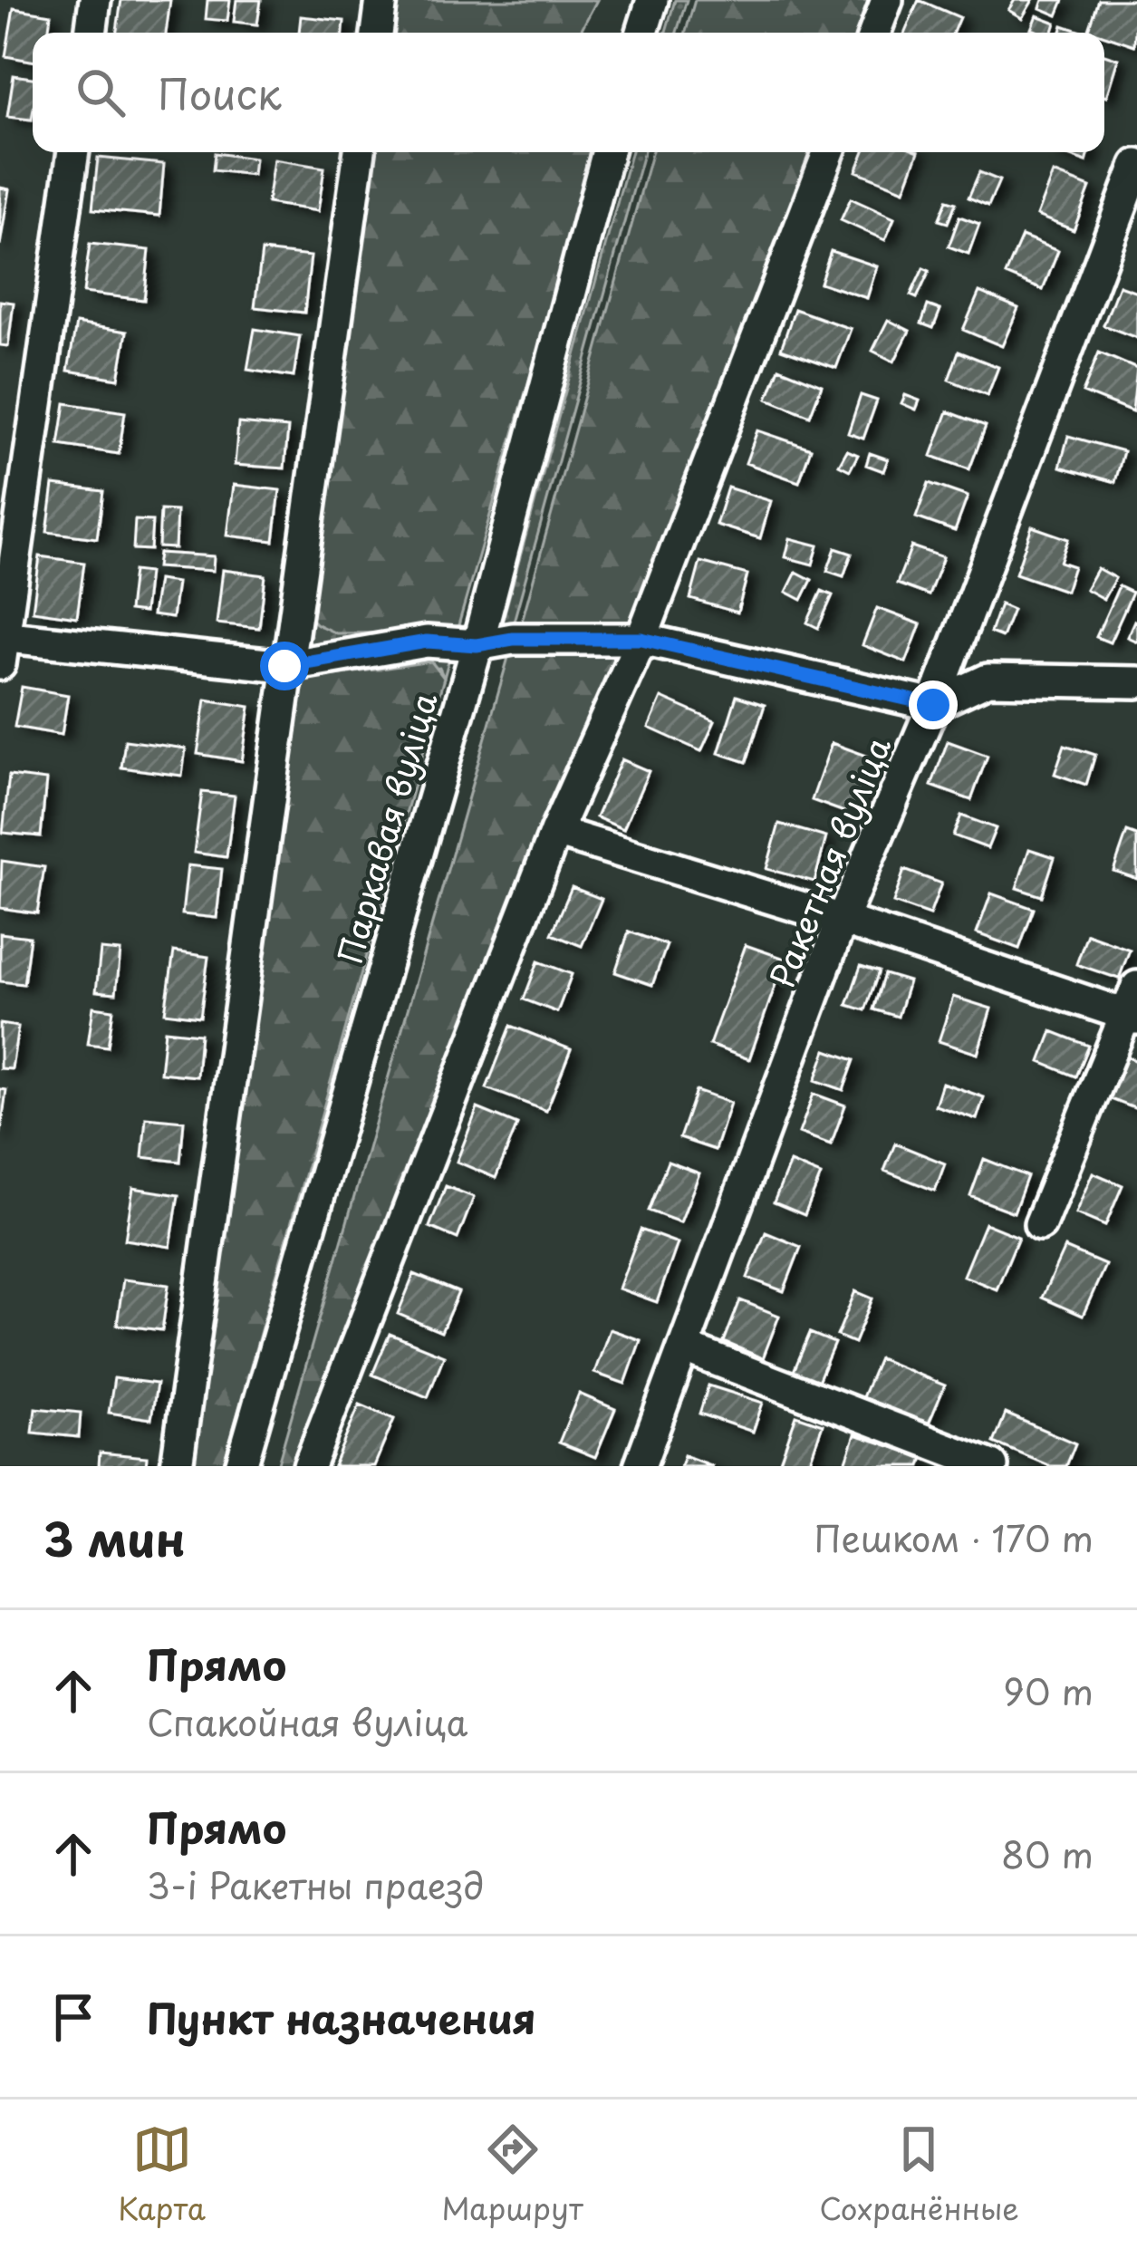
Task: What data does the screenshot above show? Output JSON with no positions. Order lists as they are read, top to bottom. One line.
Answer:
{"streets":{"street":["Паркавая вуліца","Ракетная вуліца"]},"page":{"search":"Поиск","heading":["3 мин","Пешком · 170 m"],"list":[["Прямо","Спакойная вуліца","90 m"],["Прямо","3-і Ракетны праезд","80 m"],"Пункт назначения"],"nav":["Карта","Маршрут","Сохранённые"]}}
